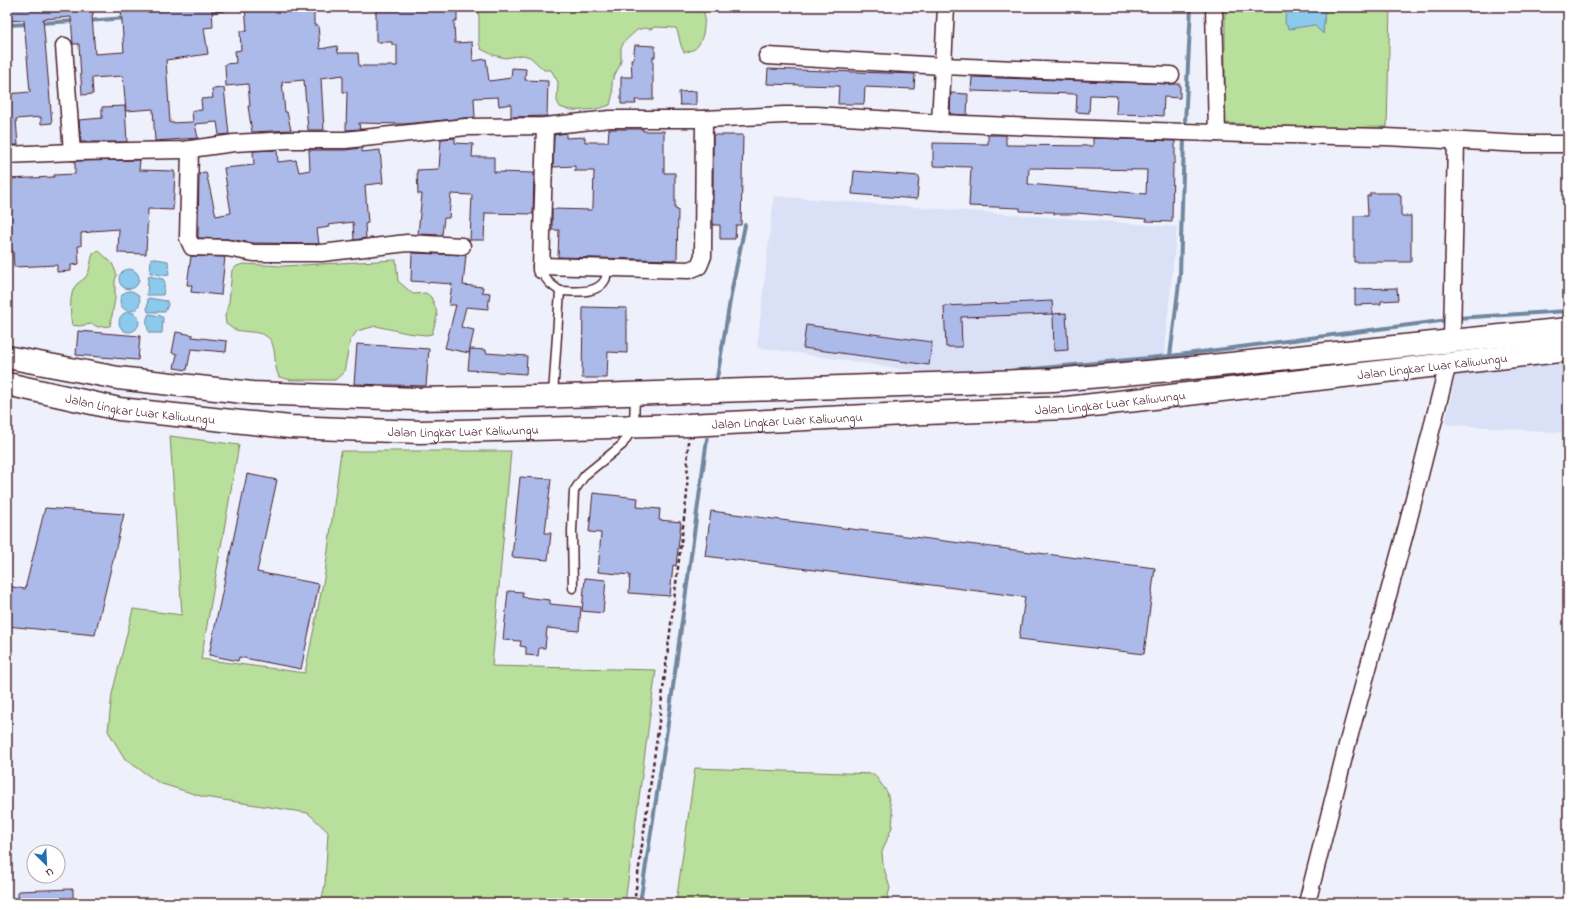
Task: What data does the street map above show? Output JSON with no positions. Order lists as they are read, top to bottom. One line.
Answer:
{"streets":{"highway":["Jalan Lingkar Luar Kaliwungu"]},"north":"bottom right"}
